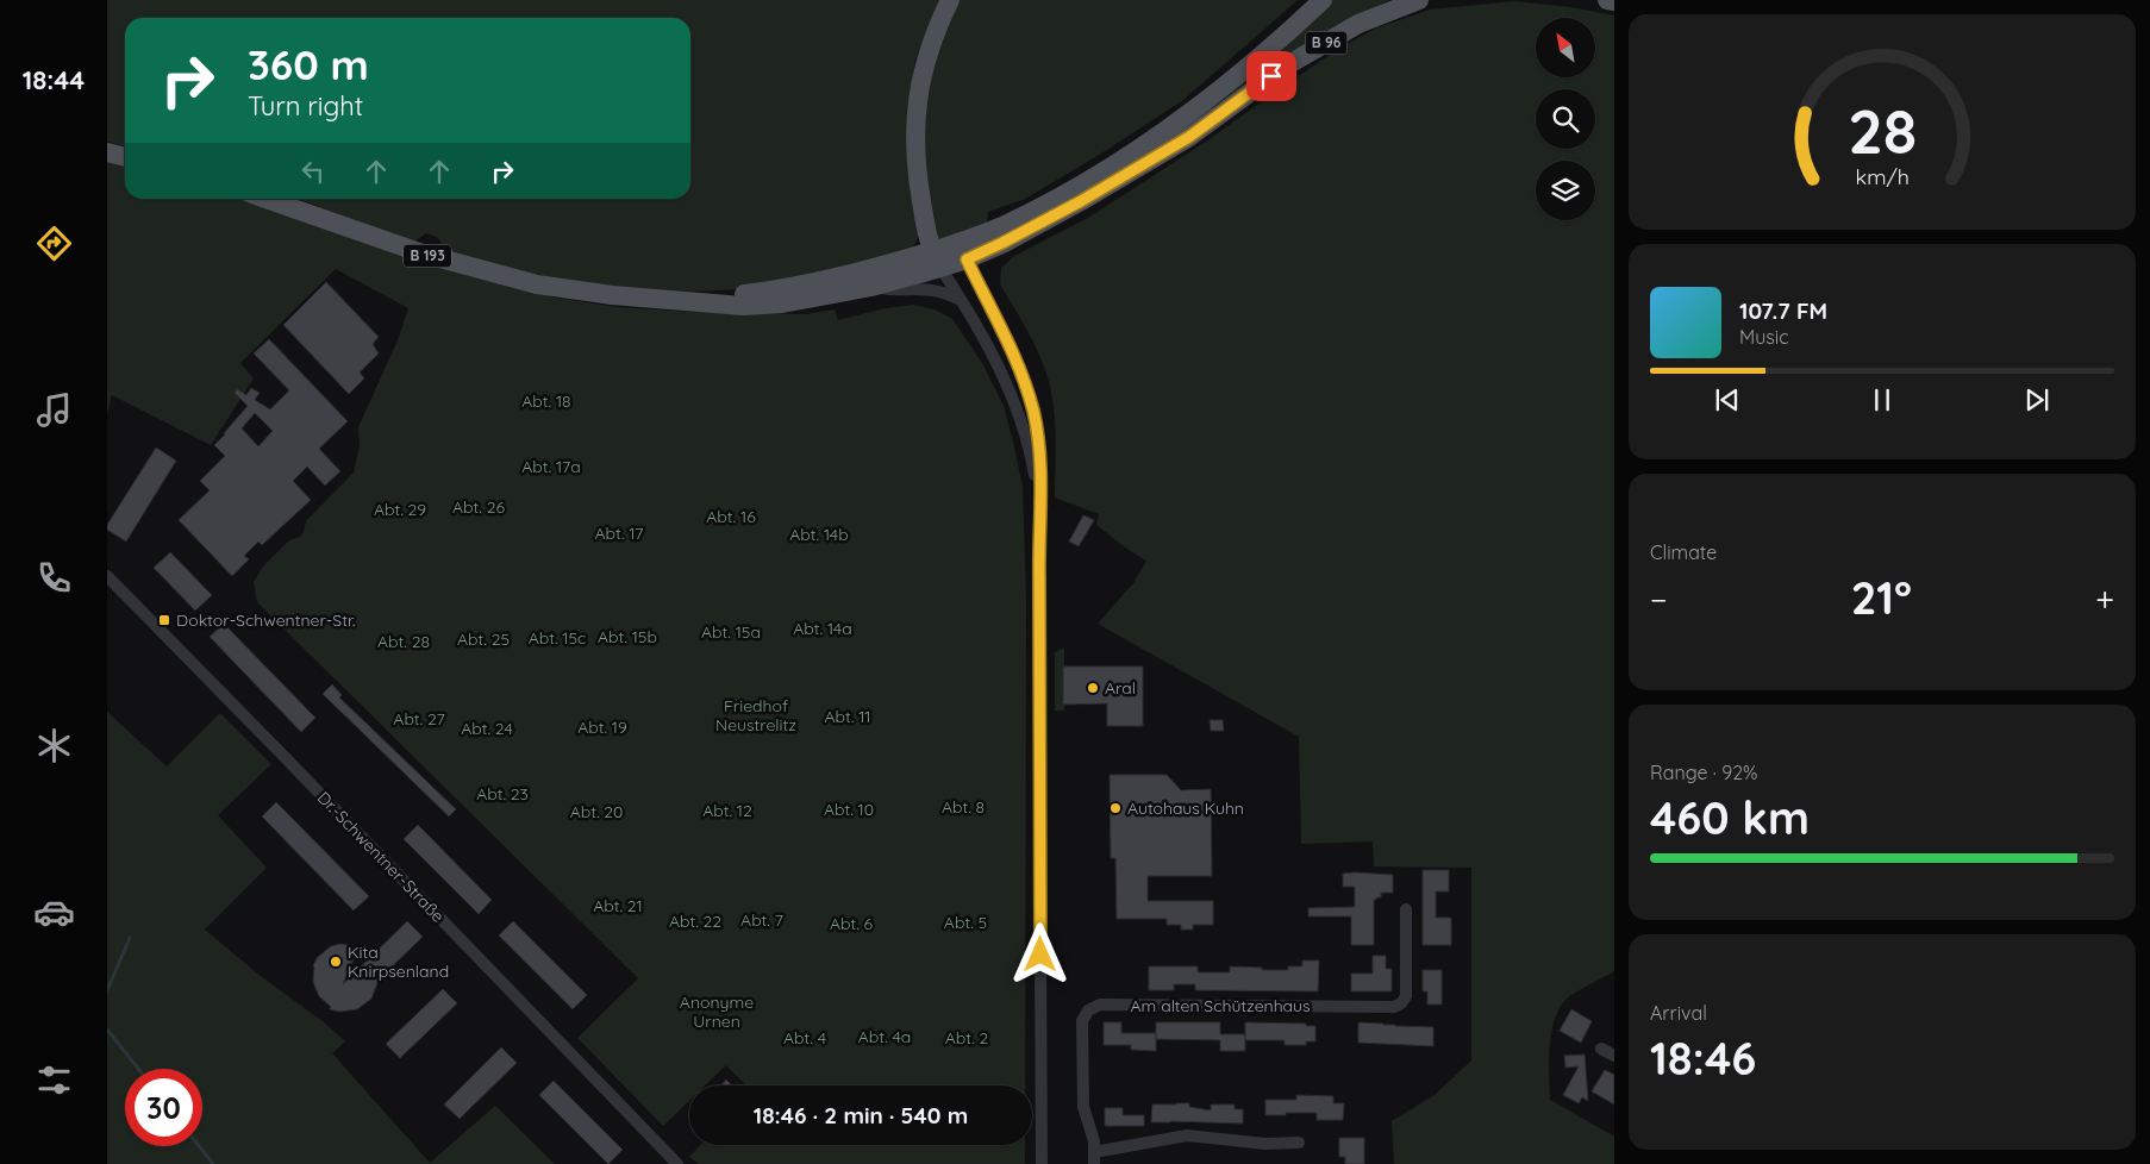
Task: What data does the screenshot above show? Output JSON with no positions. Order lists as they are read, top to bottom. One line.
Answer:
{"streets":{"main road":["B 96","B 193"],"street":["Dr.-Schwentner-Straße","Am alten Schützenhaus"]},"crossings":[["B 96","B 193"]],"parks":["Abt. 18","Abt. 17a","Abt. 26","Abt. 29","Abt. 16","Abt. 17","Abt. 14b","Abt. 14a","Abt. 15a","Abt. 15b","Abt. 15c","Abt. 25","Abt. 28","Friedhof Neustrelitz","Abt. 11","Abt. 27","Abt. 19","Abt. 24","Abt. 23","Abt. 8","Abt. 10","Abt. 12","Abt. 20","Abt. 21","Abt. 7","Abt. 22","Abt. 5","Abt. 6","Anonyme Urnen","Abt. 4a","Abt. 4","Abt. 2"],"places":{"transit":["Doktor-Schwentner-Str."],"other":["Aral","Autohaus Kuhn","Kita Knirpsenland"]},"north":"top left","page":{"tabs":"18:44","turn":["360 m","Turn right"],"song":["107.7 FM","Music"],"tile":["Climate",["Range · 92%","460 km"],["Arrival","18:46"]],"heat":["−","21°","+"],"limit":"30","trip":"18:46 · 2 min · 540 m","gauge":["28","km/h"]}}
